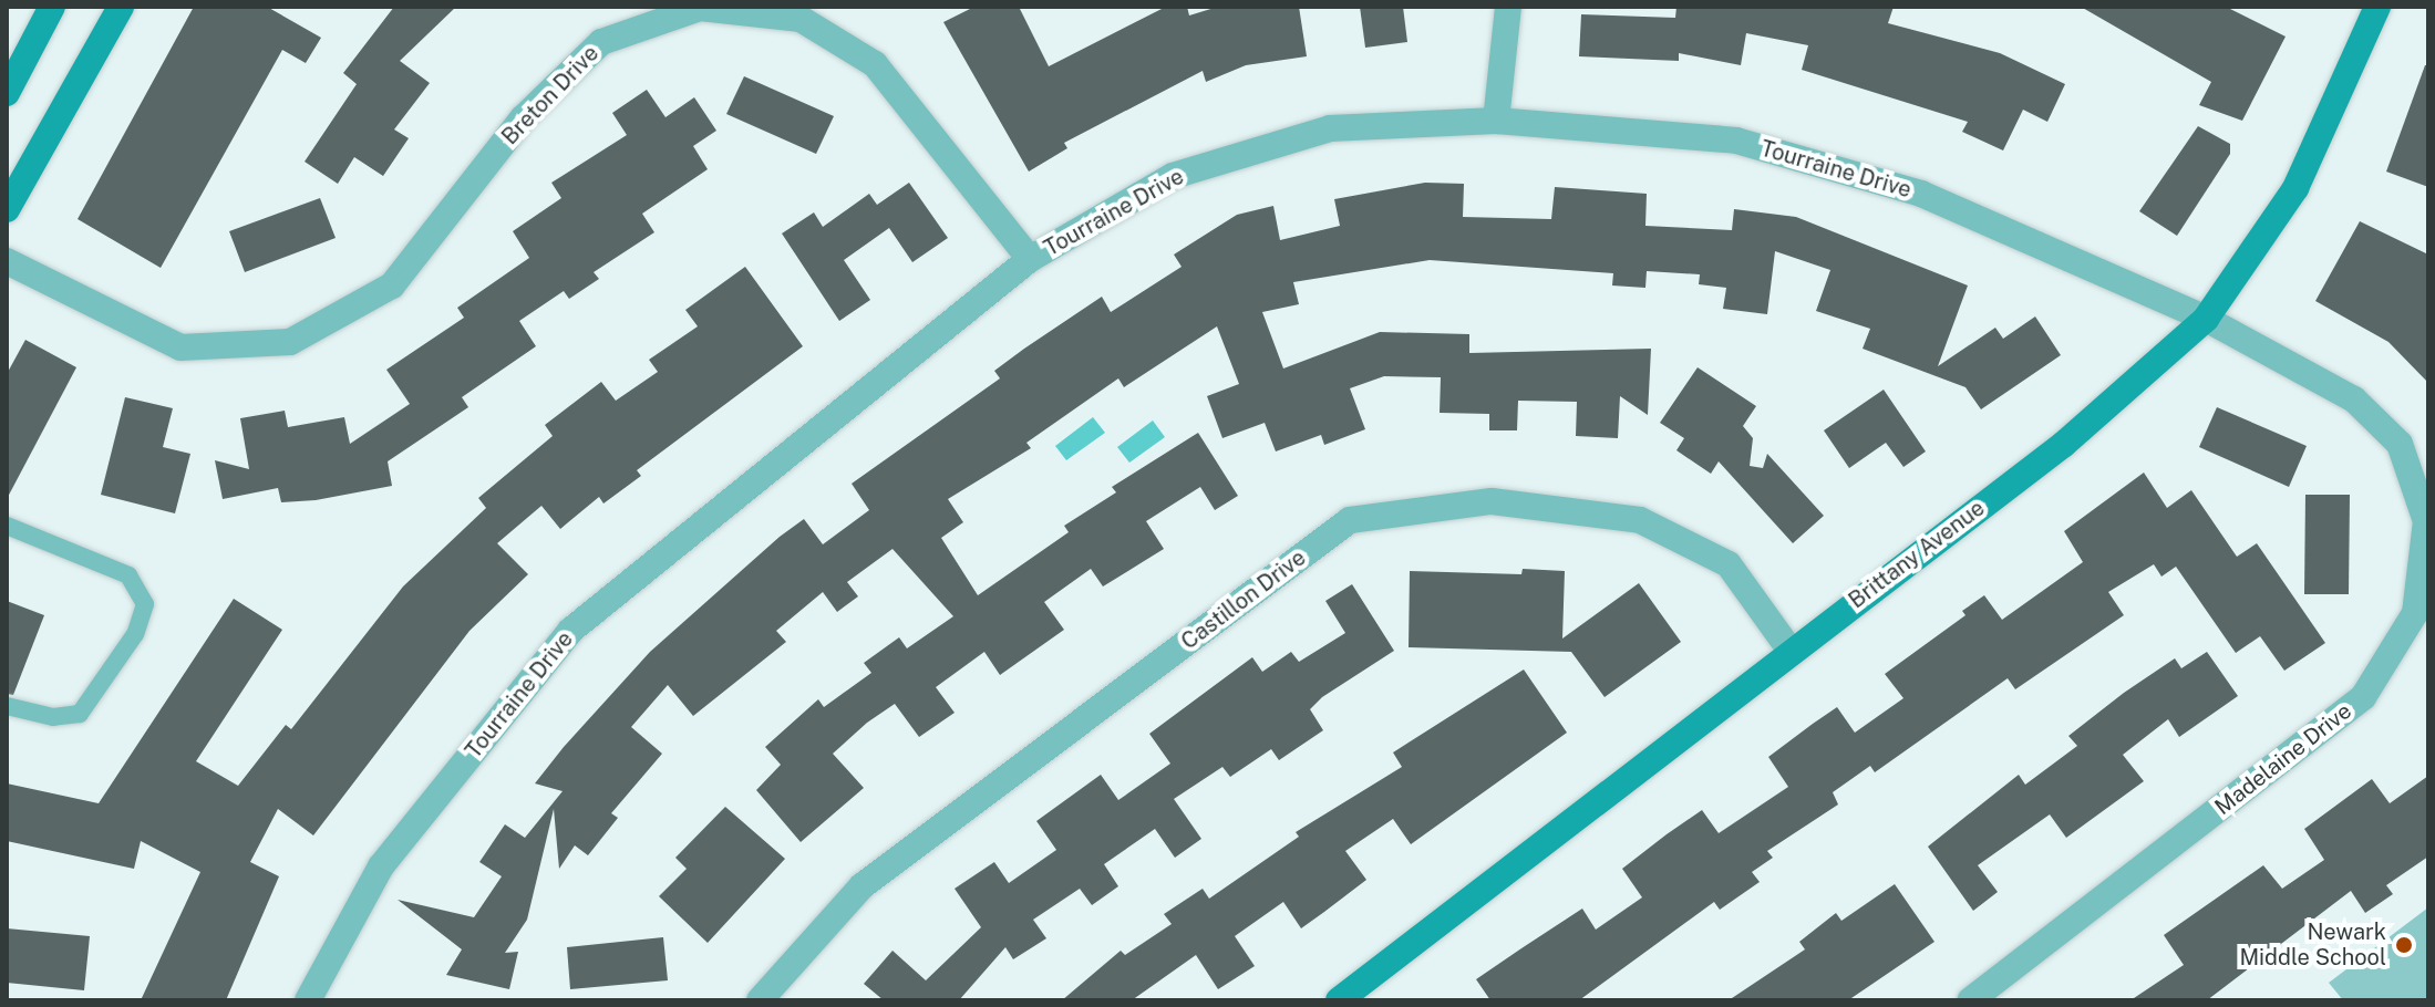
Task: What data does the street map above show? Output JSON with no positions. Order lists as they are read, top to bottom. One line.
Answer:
{"streets":{"street":["Breton Drive","Tourraine Drive","Brittany Avenue","Castillon Drive","Madelaine Drive"]},"crossings":[["Breton Drive","Tourraine Drive"],["Tourraine Drive","Brittany Avenue"],["Tourraine Drive","Madelaine Drive"],["Brittany Avenue","Castillon Drive"],["Brittany Avenue","Madelaine Drive"]],"places":["Newark Middle School"]}
